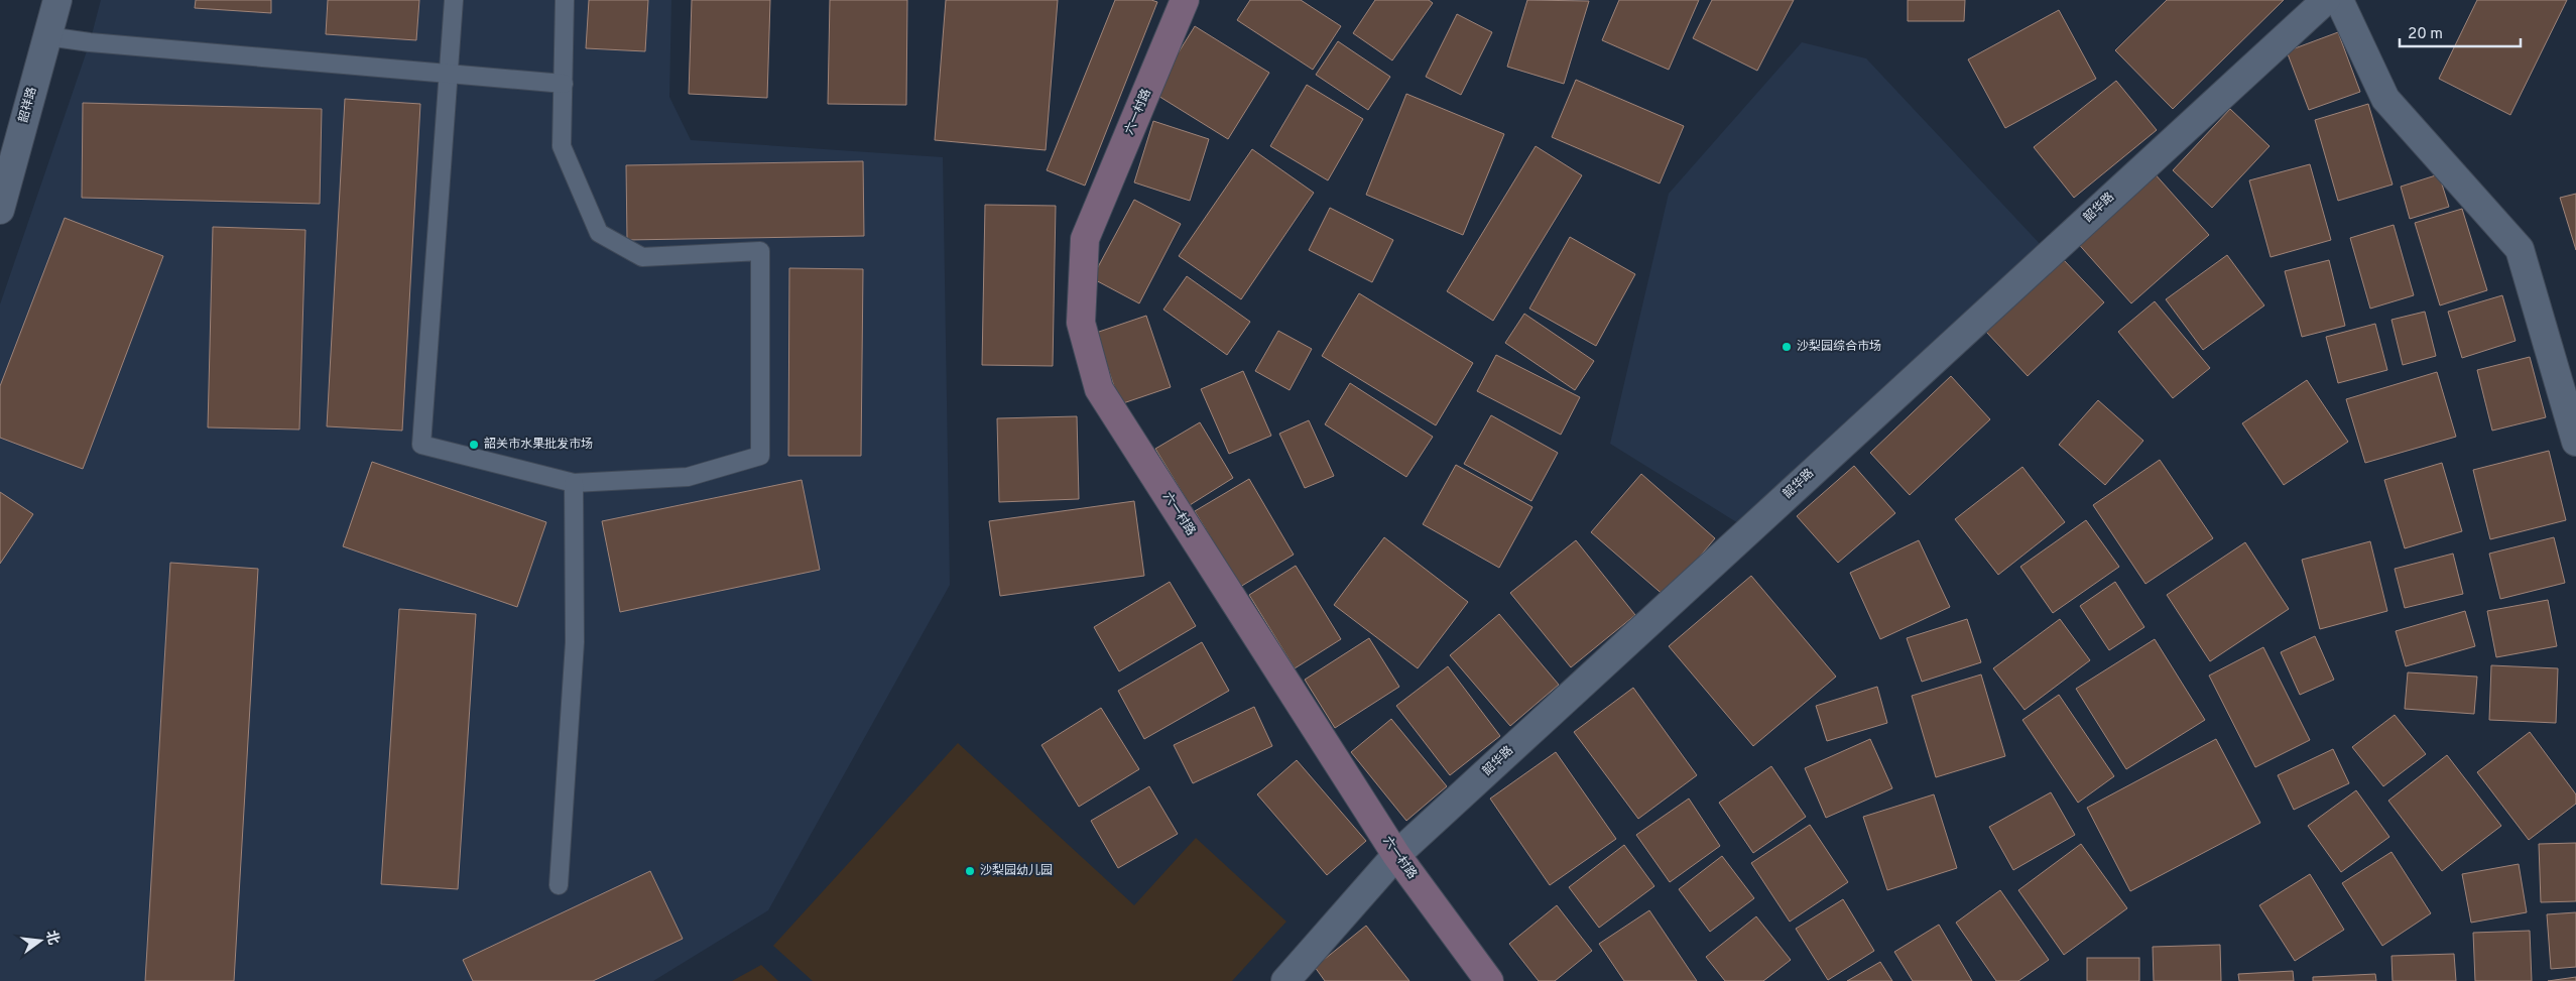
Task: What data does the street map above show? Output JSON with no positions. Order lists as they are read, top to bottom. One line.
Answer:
{"streets":{"street":["韶祥路","六一村路","韶华路"]},"crossings":[["六一村路","韶华路"]],"places":["沙梨园综合市场","韶关市水果批发市场","沙梨园幼儿园"],"scale_bar":"20 m","north":"right"}
